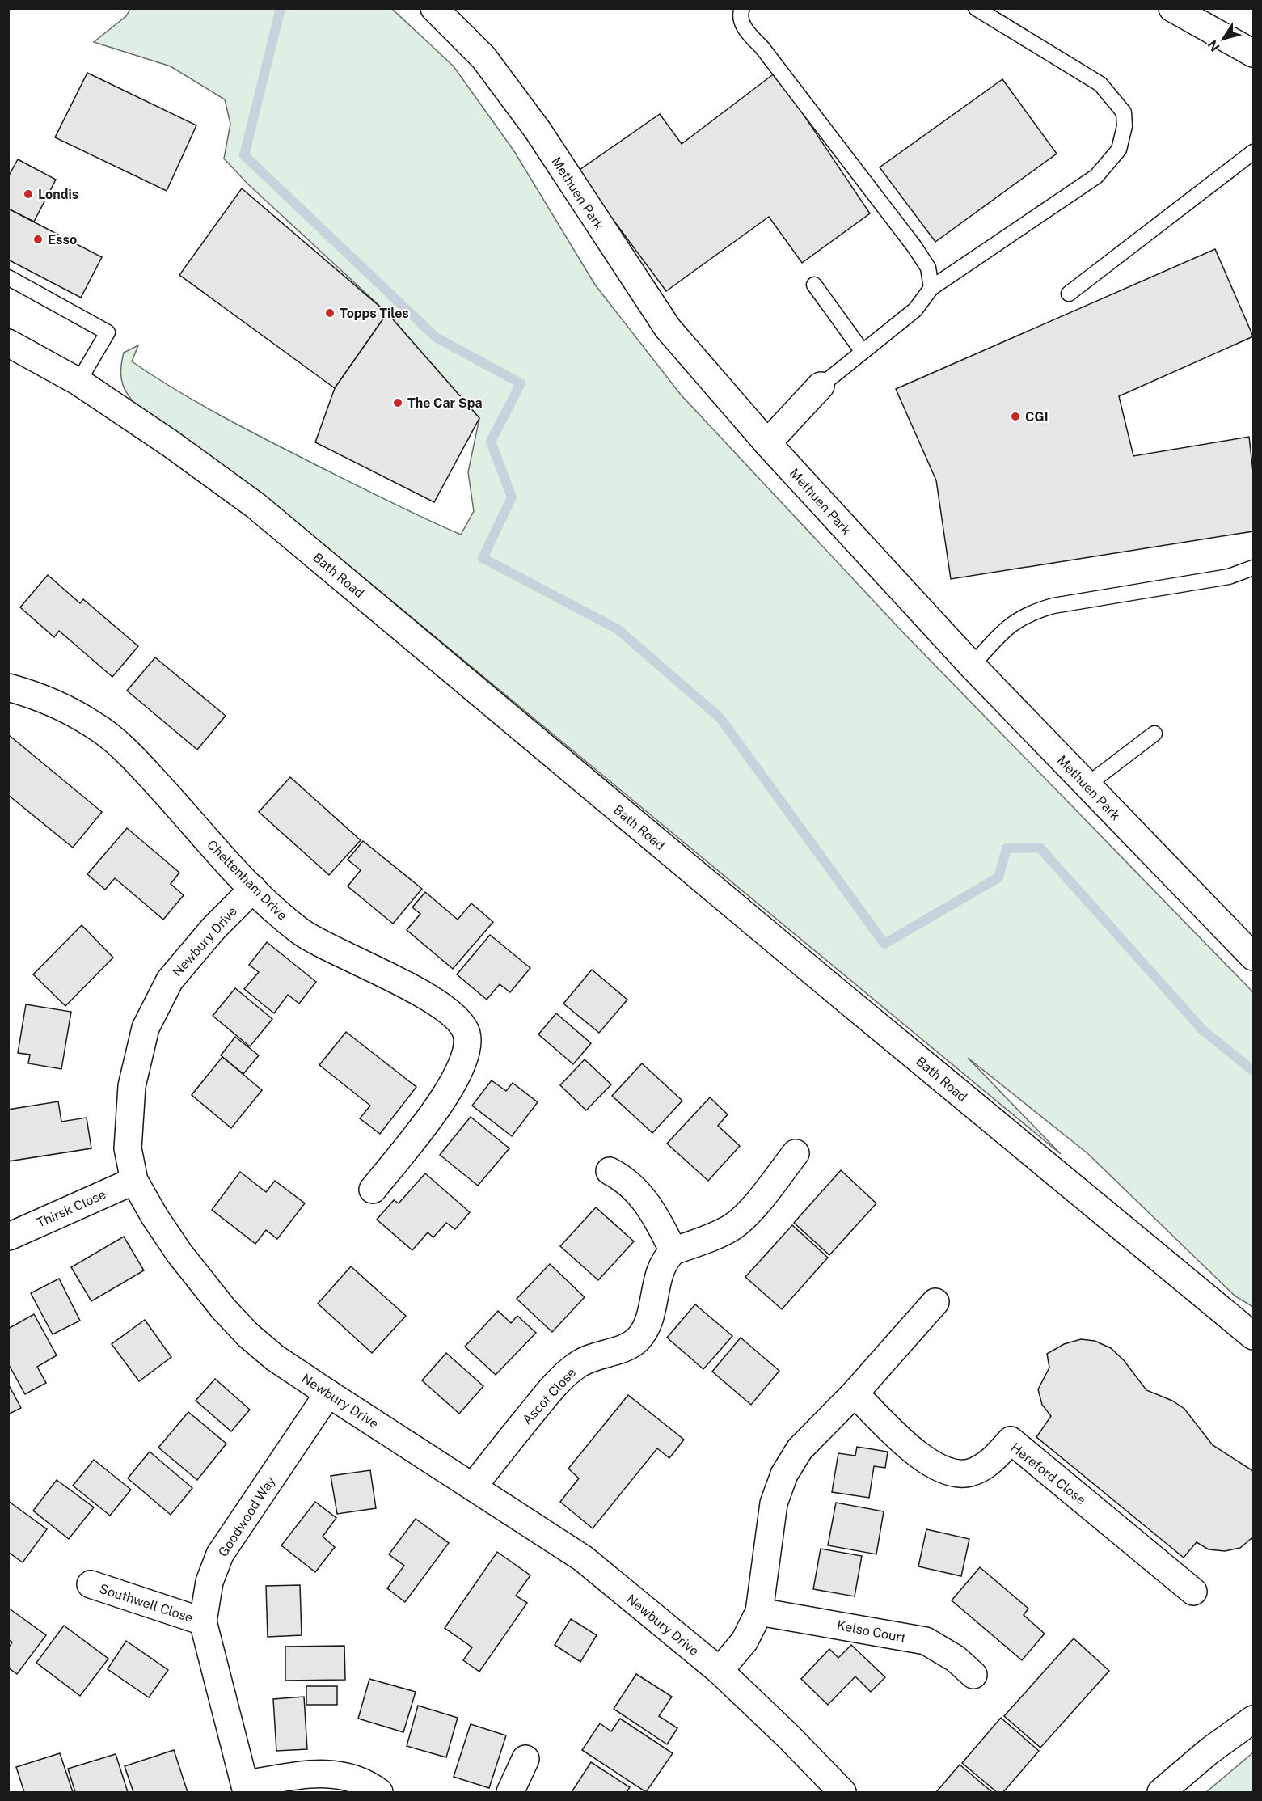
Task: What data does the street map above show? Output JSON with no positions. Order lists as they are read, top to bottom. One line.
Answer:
{"streets":{"street":["Methuen Park","Bath Road","Cheltenham Drive","Newbury Drive","Thirsk Close","Ascot Close","Hereford Close","Goodwood Way","Southwell Close","Kelso Court"]},"crossings":[["Cheltenham Drive","Newbury Drive"],["Newbury Drive","Thirsk Close"],["Newbury Drive","Ascot Close"],["Newbury Drive","Goodwood Way"],["Goodwood Way","Southwell Close"]],"places":["Londis","Esso","Topps Tiles","The Car Spa","CGI"],"north":"bottom left"}
